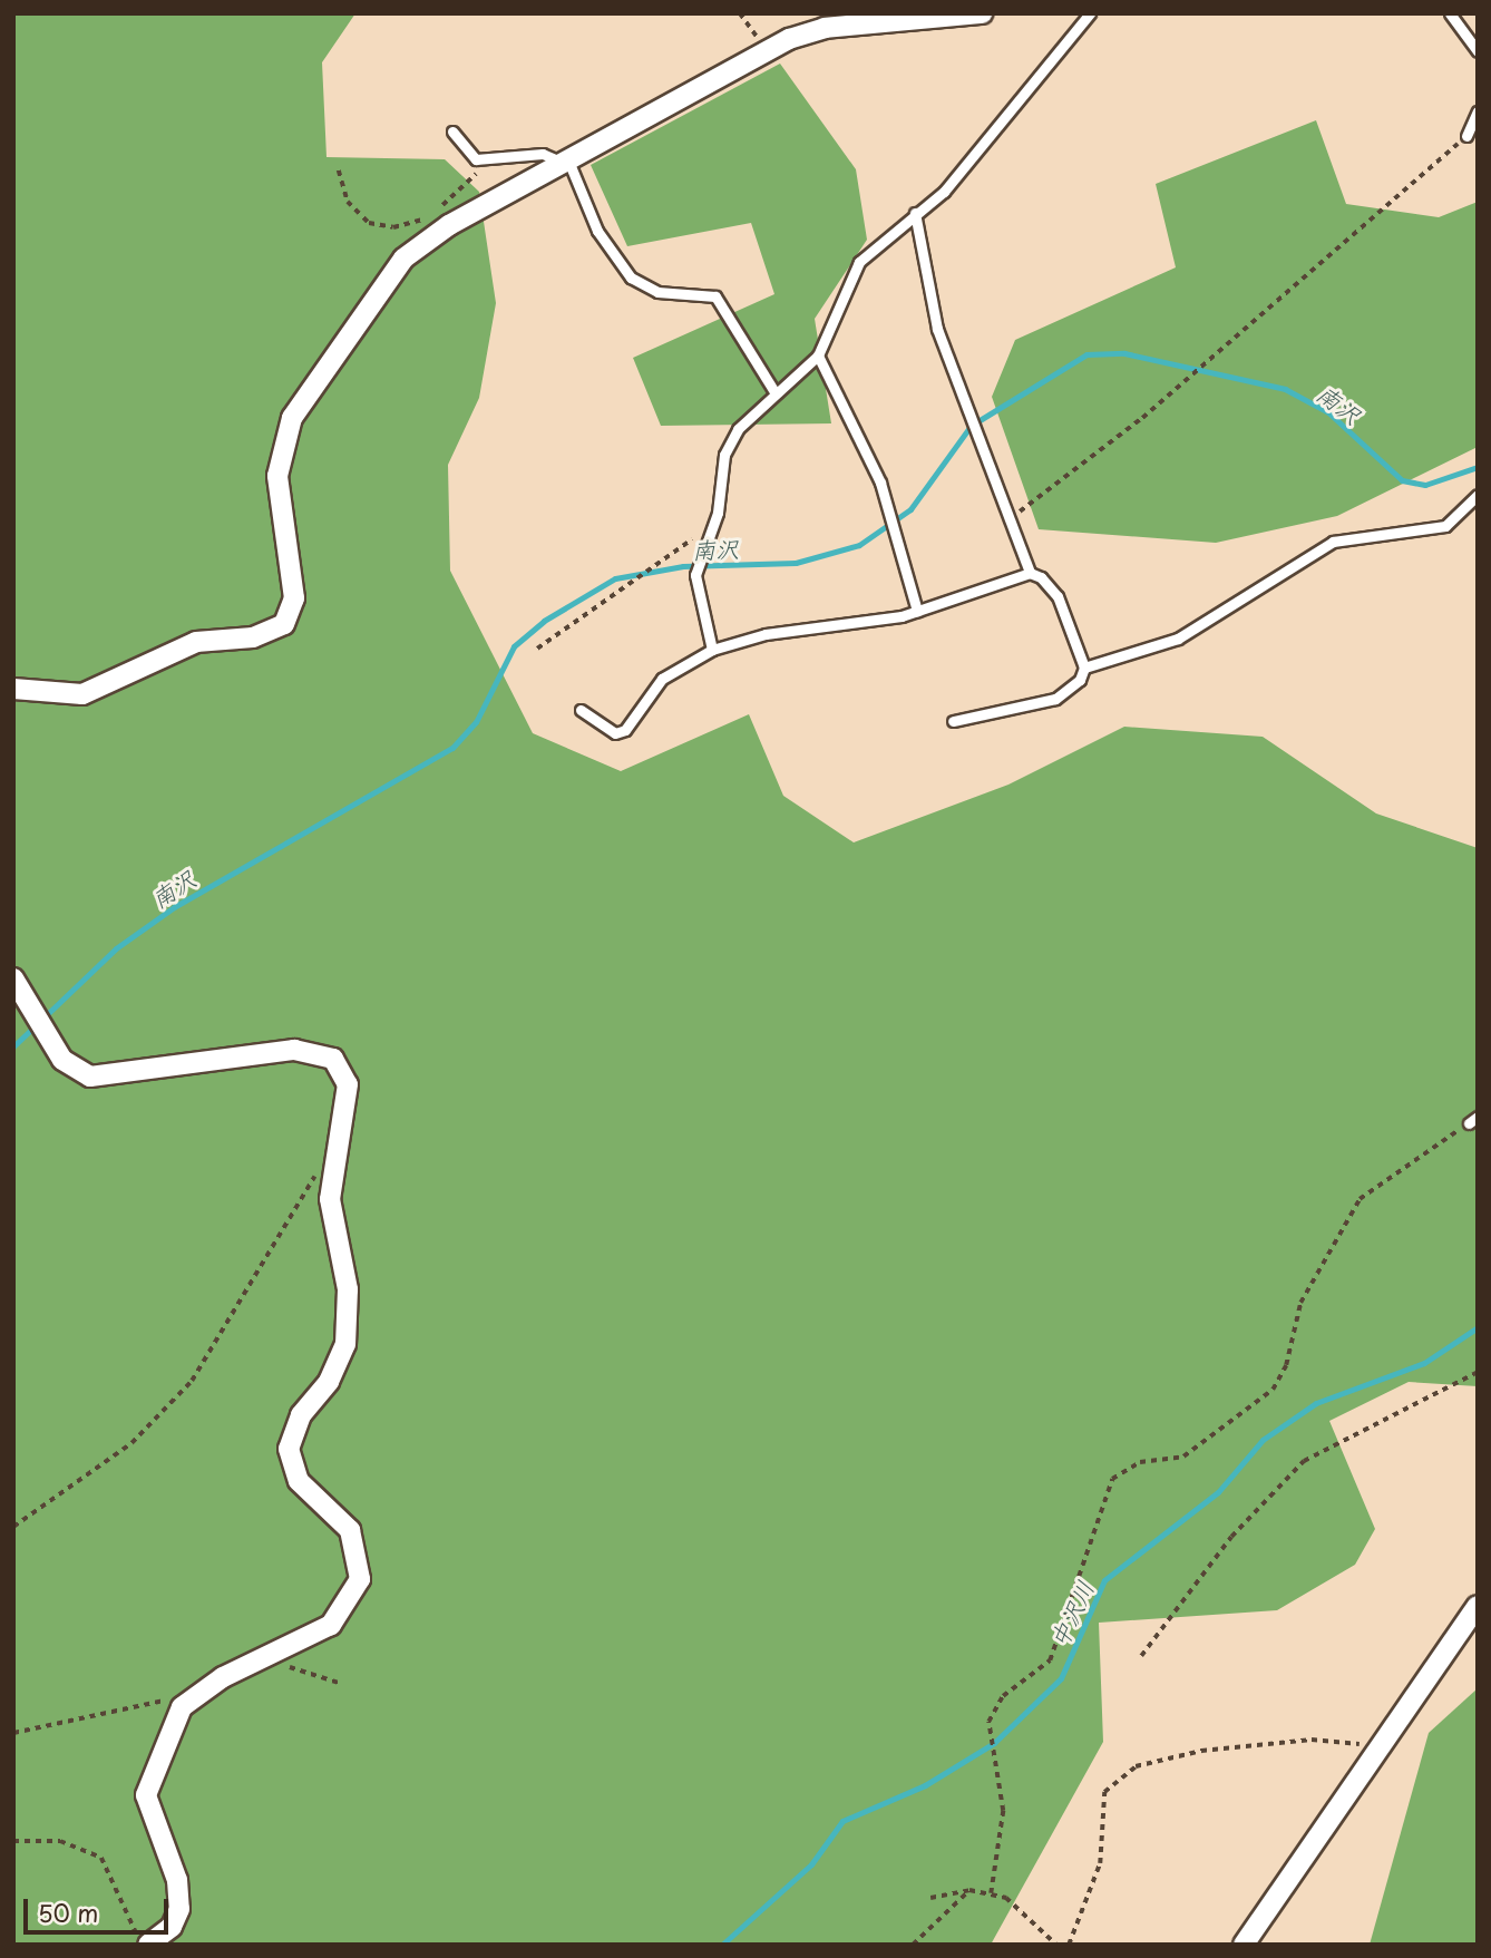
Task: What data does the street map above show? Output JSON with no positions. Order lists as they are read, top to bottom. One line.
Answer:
{"water":["南沢","中沢川"],"scale_bar":"50 m"}
